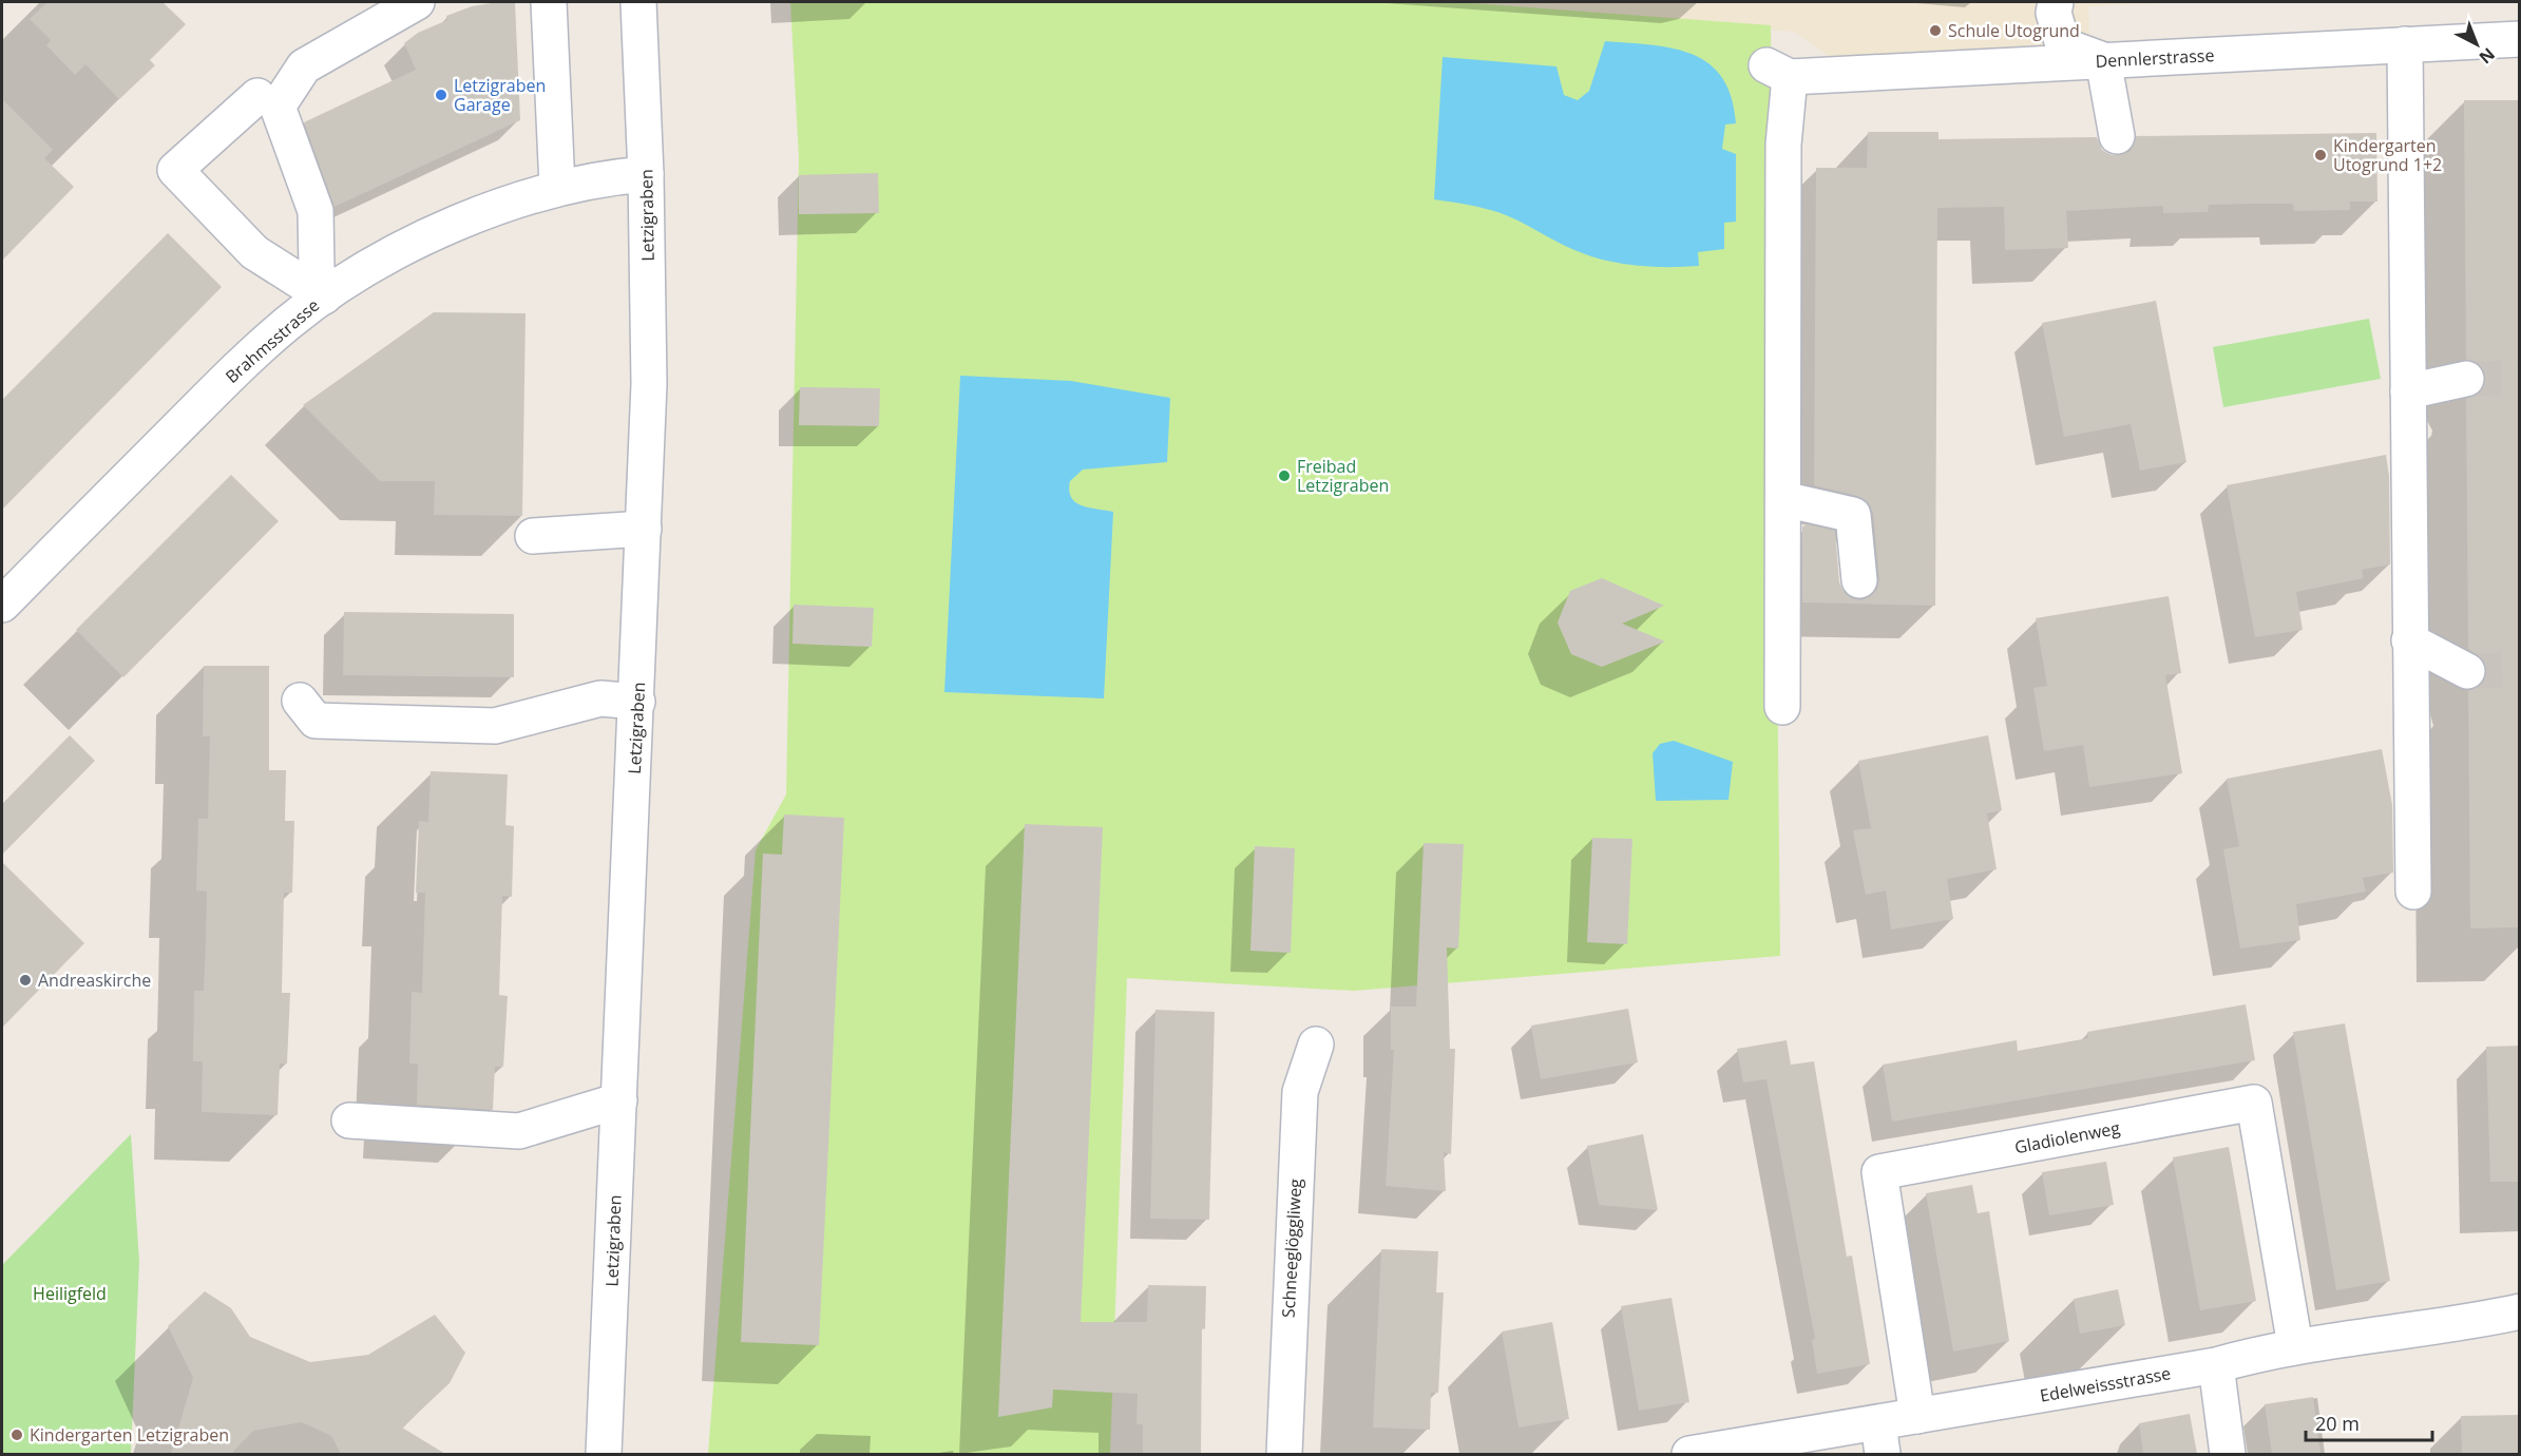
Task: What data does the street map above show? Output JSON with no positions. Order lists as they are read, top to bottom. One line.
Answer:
{"streets":{"street":["Dennlerstrasse","Letzigraben","Brahmsstrasse","Gladiolenweg","Schneeglöggliweg","Edelweissstrasse"]},"crossings":[["Letzigraben","Brahmsstrasse"],["Gladiolenweg","Edelweissstrasse"]],"parks":["Heiligfeld"],"places":["Schule Utogrund","Letzigraben Garage","Kindergarten Utogrund 1+2","Freibad Letzigraben","Andreaskirche","Kindergarten Letzigraben"],"scale_bar":"20 m","north":"bottom right"}
